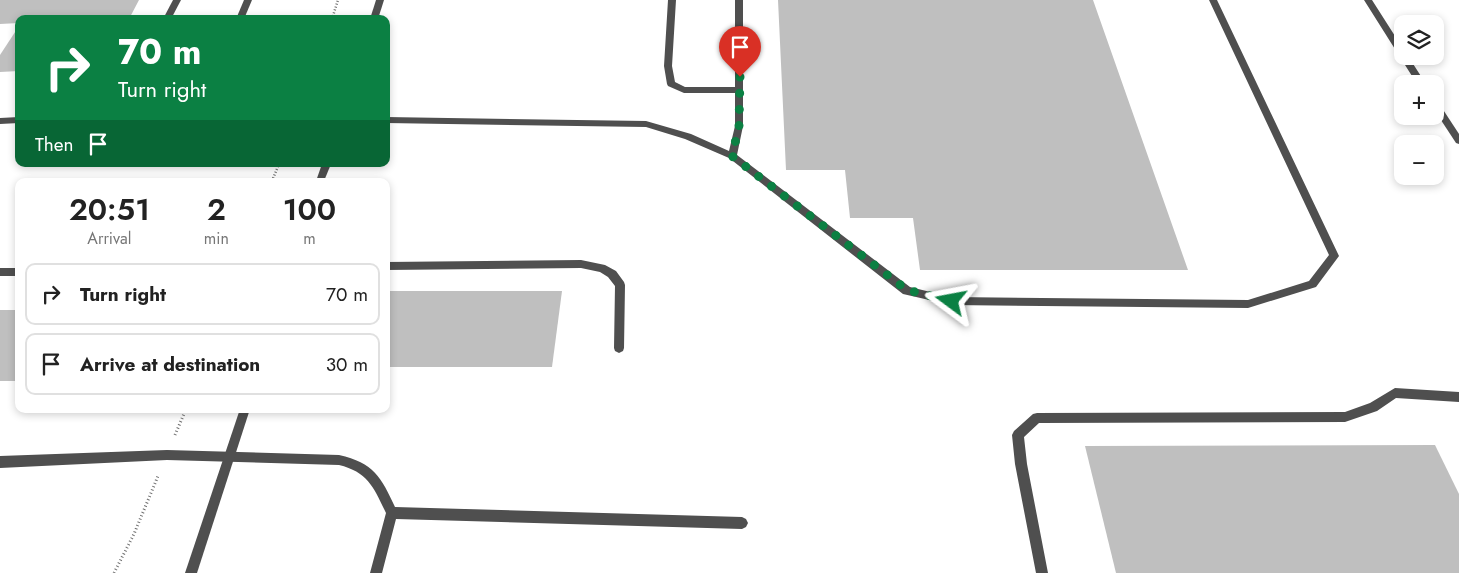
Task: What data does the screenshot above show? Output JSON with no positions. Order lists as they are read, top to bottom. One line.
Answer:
{"page":{"map_buttons":["+","−"],"turn":["70 m","Turn right"],"then":"Then","eta":["20:51","Arrival","2","min","100","m"],"list":[{"name":"Turn right","value":"70 m"},{"name":"Arrive at destination","value":"30 m"}]}}
